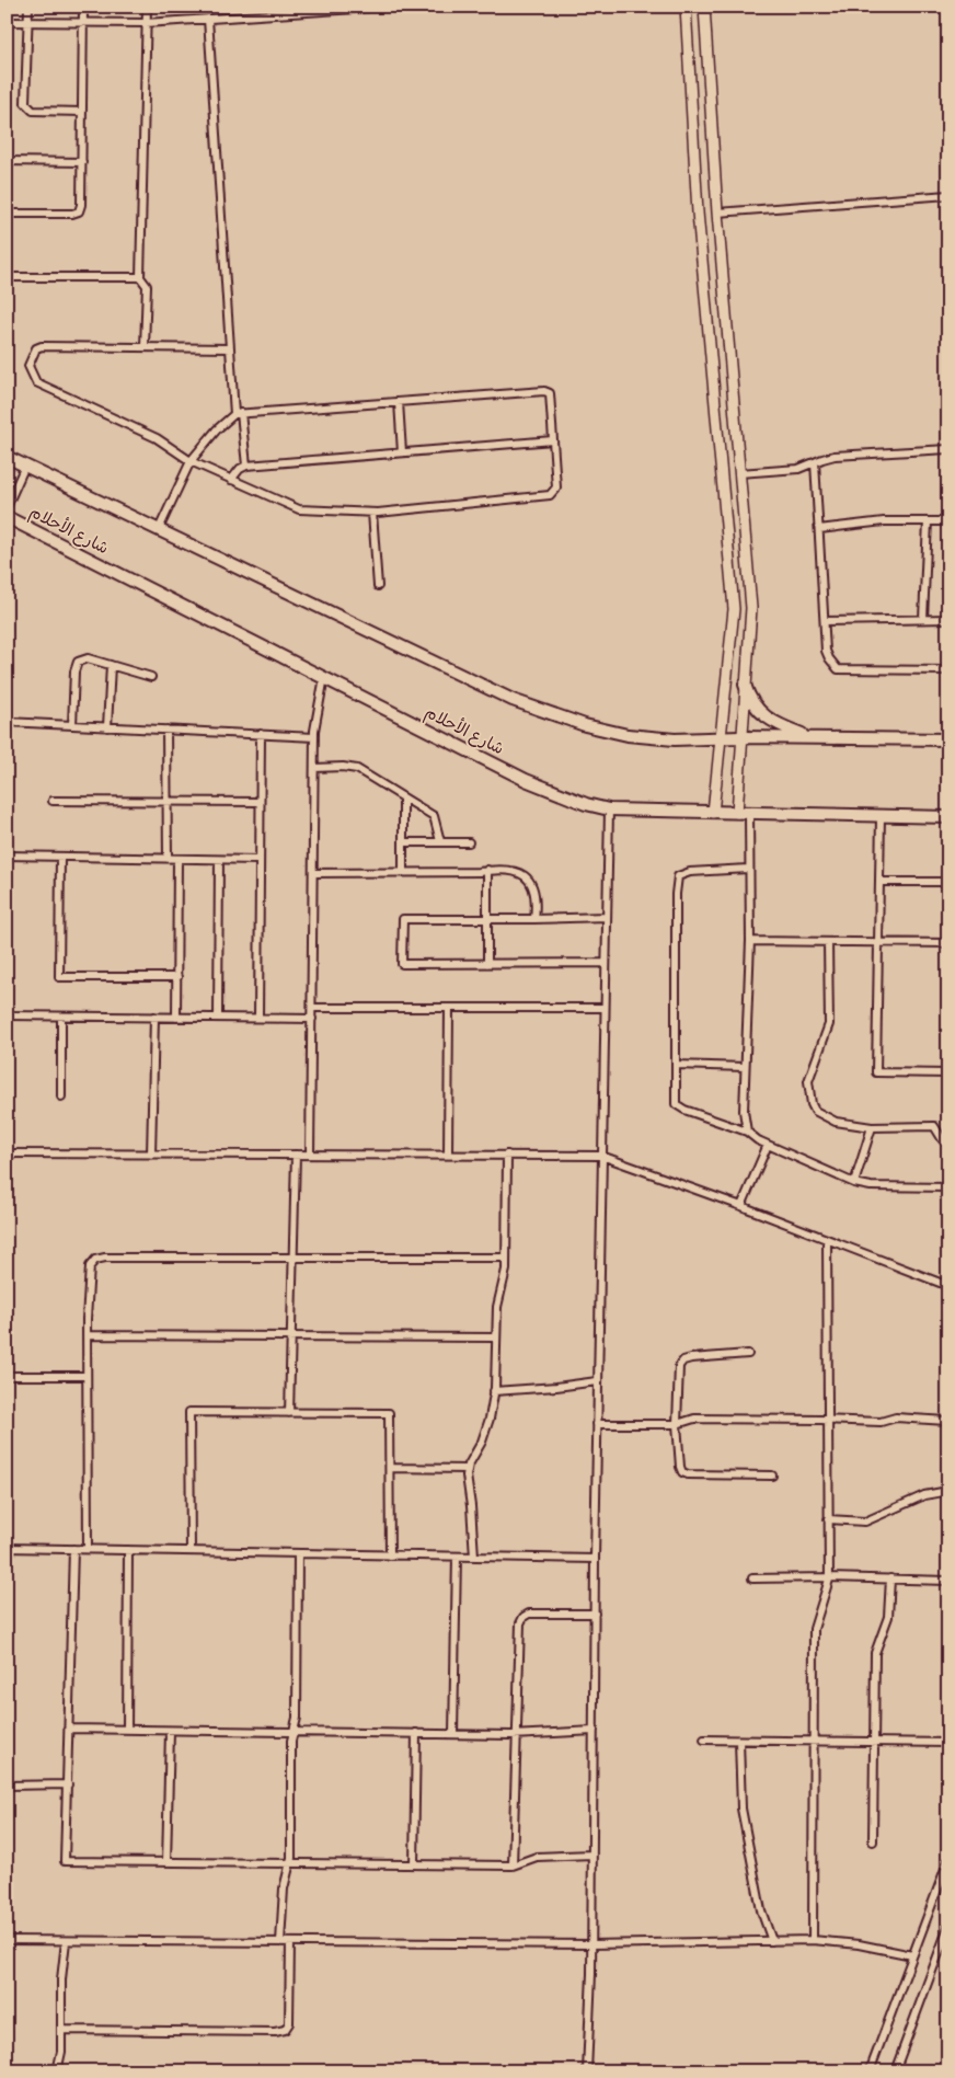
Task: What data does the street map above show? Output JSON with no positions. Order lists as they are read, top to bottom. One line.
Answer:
{"streets":{"main road":["شارع الأحلام"]}}
